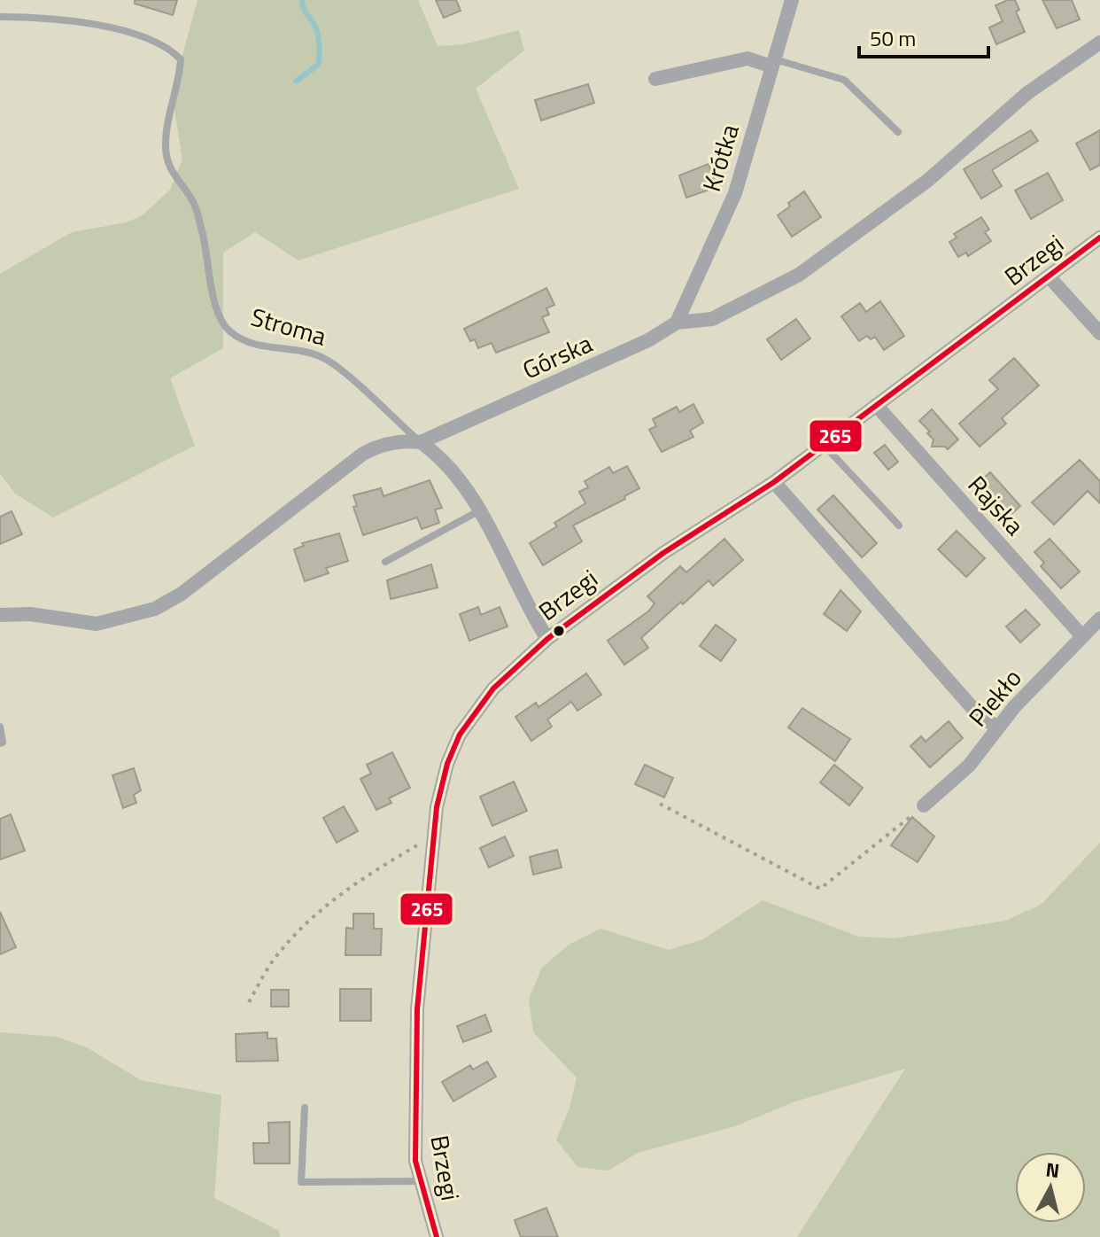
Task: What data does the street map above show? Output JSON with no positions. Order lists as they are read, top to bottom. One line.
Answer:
{"streets":{"street":["Krótka","Brzegi","Stroma","Górska","Rajska","Piekło"]},"crossings":[["Krótka","Górska"],["Brzegi","Stroma"],["Brzegi","Rajska"],["Stroma","Górska"],["Rajska","Piekło"]],"lines":["transit line 265"],"scale_bar":"50 m","north":"top"}
